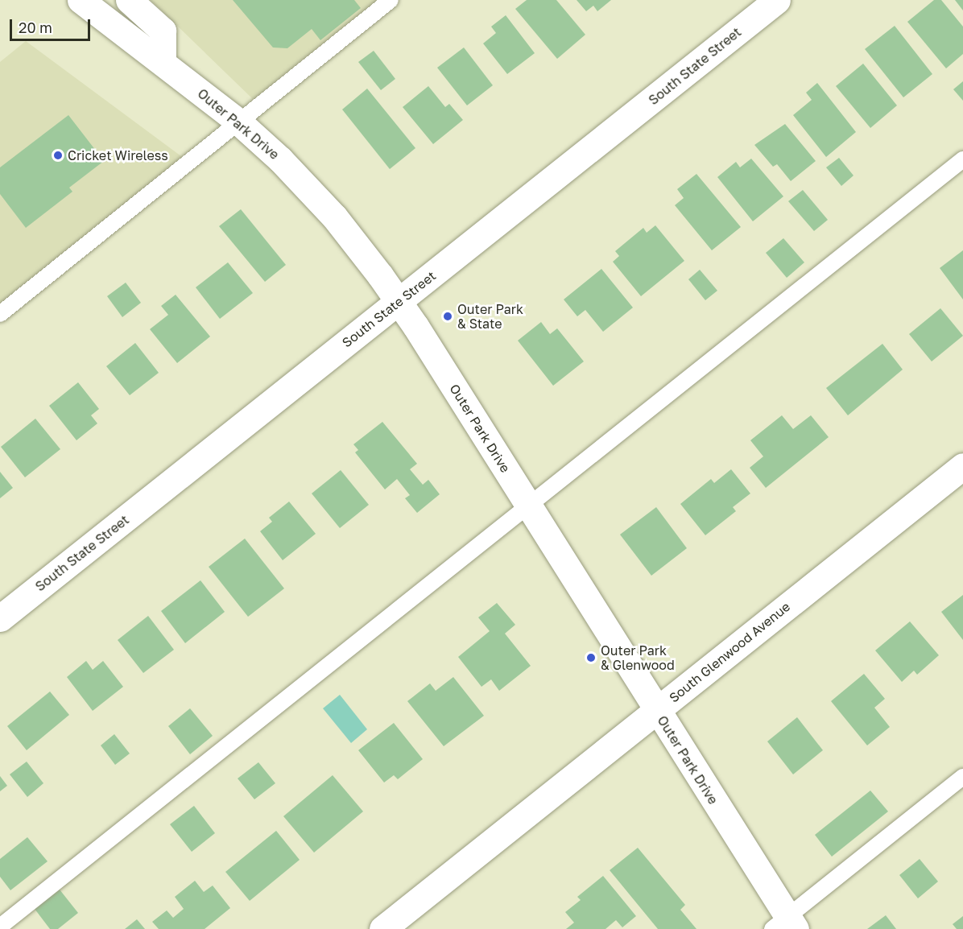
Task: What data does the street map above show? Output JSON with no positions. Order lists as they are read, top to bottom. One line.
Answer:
{"streets":{"street":["South State Street","Outer Park Drive","South Glenwood Avenue"]},"crossings":[["South State Street","Outer Park Drive"],["Outer Park Drive","South Glenwood Avenue"]],"places":["Cricket Wireless","Outer Park & State","Outer Park & Glenwood"],"scale_bar":"20 m"}
